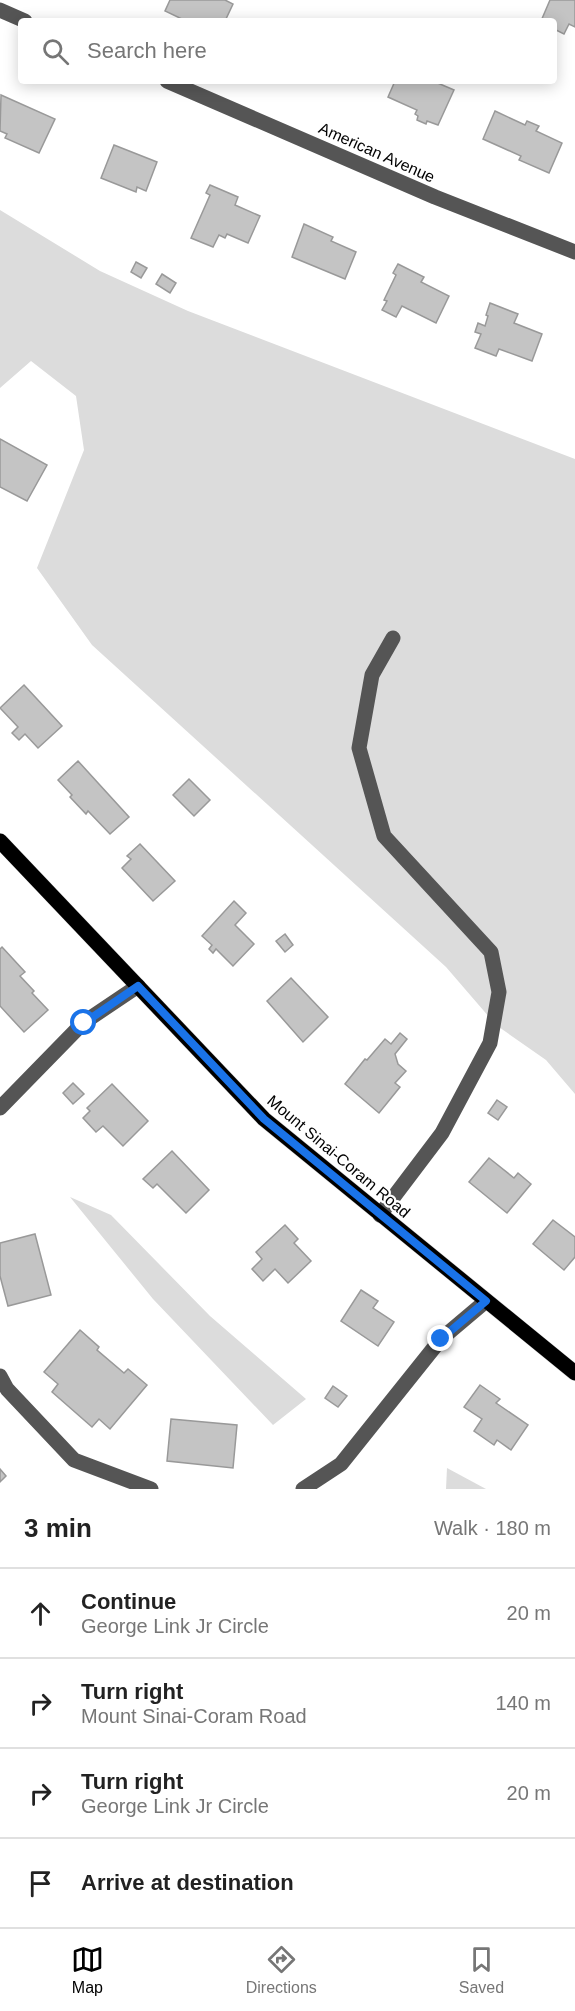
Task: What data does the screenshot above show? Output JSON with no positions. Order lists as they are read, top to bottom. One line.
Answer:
{"streets":{"main road":["Mount Sinai-Coram Road"],"street":["American Avenue"]},"page":{"search":"Search here","heading":["3 min","Walk · 180 m"],"list":[["Continue","George Link Jr Circle","20 m"],["Turn right","Mount Sinai-Coram Road","140 m"],["Turn right","George Link Jr Circle","20 m"],"Arrive at destination"],"nav":["Map","Directions","Saved"]}}
